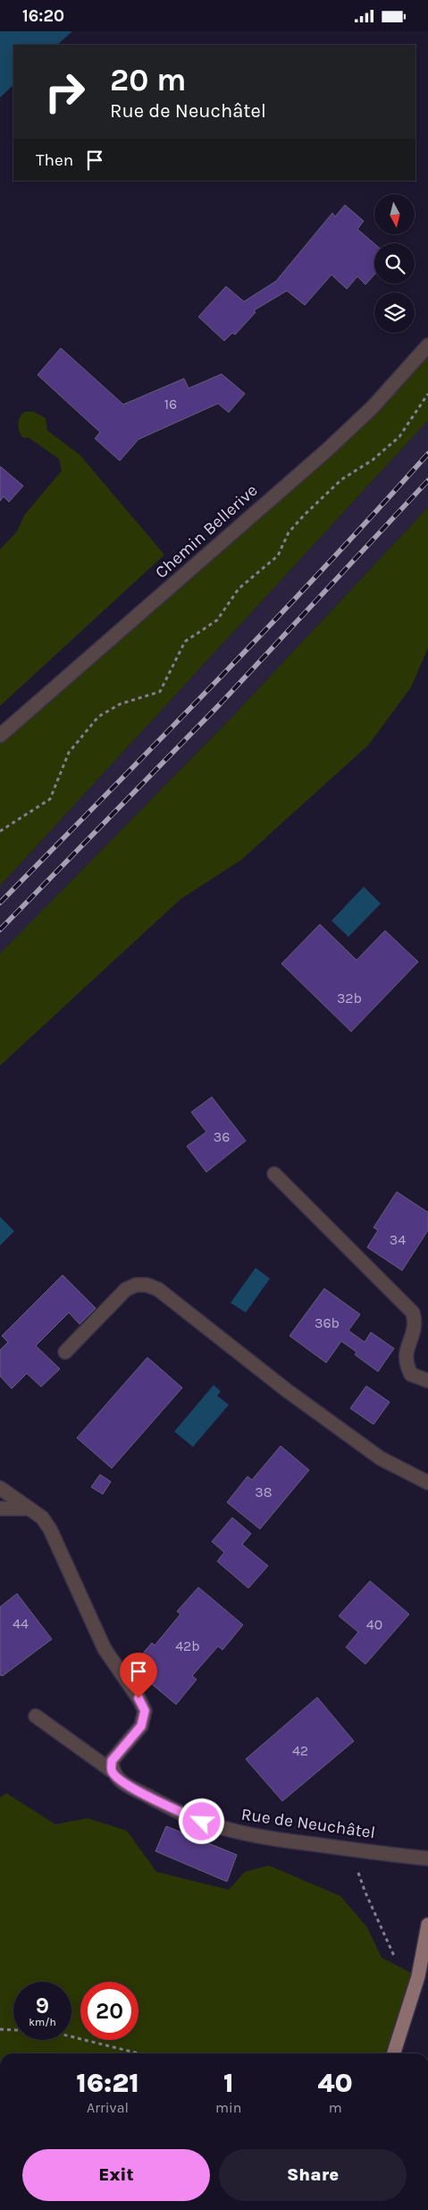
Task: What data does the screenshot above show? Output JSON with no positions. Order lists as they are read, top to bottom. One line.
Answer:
{"streets":{"street":["Chemin Bellerive","Rue de Neuchâtel"]},"house_numbers":["16","32b","36","34","36b","38","44","40","42b","42"],"north":"bottom","page":{"status":"16:20","turn":["20 m","Rue de Neuchâtel"],"then":"Then","speed":"9 km/h","limit":"20","eta":["16:21","Arrival","1","min","40","m"],"buttons":["Exit","Share"]}}
